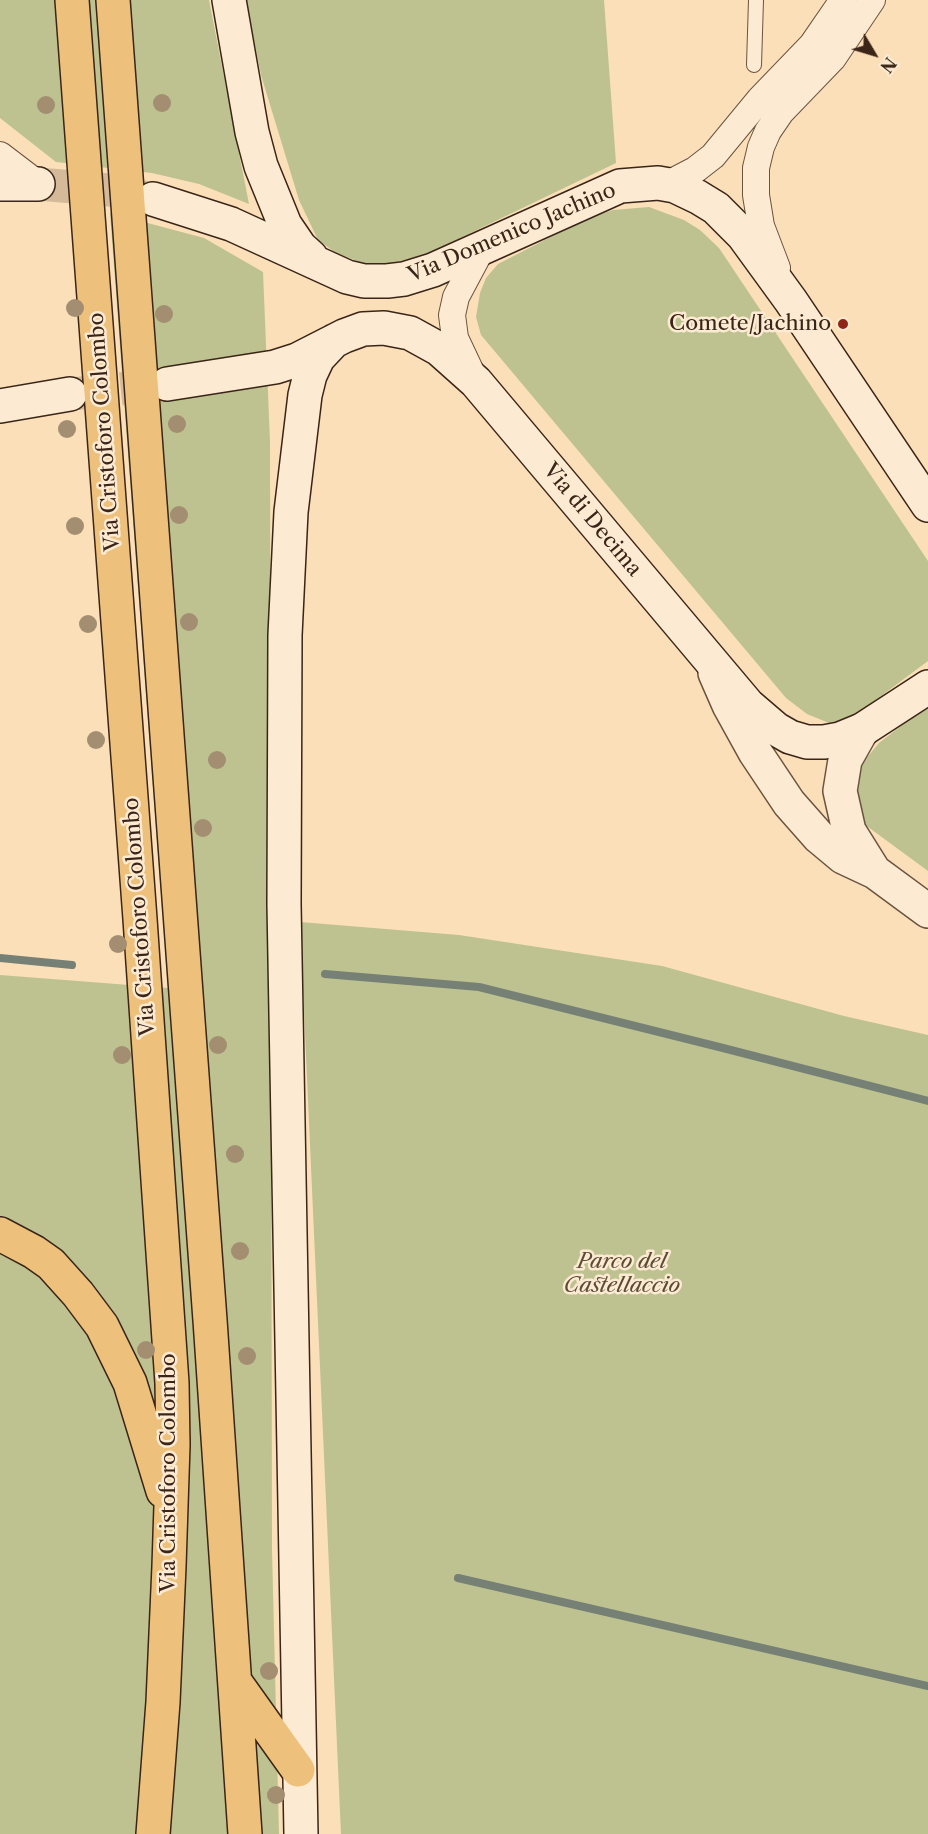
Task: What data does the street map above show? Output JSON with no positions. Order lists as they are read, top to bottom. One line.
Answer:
{"streets":{"highway":["Via Cristoforo Colombo"],"main road":["Via Domenico Jachino","Via di Decima"]},"crossings":[["Via Domenico Jachino","Via di Decima"]],"parks":["Parco del Castellaccio"],"places":["Comete/Jachino"],"north":"bottom right"}
